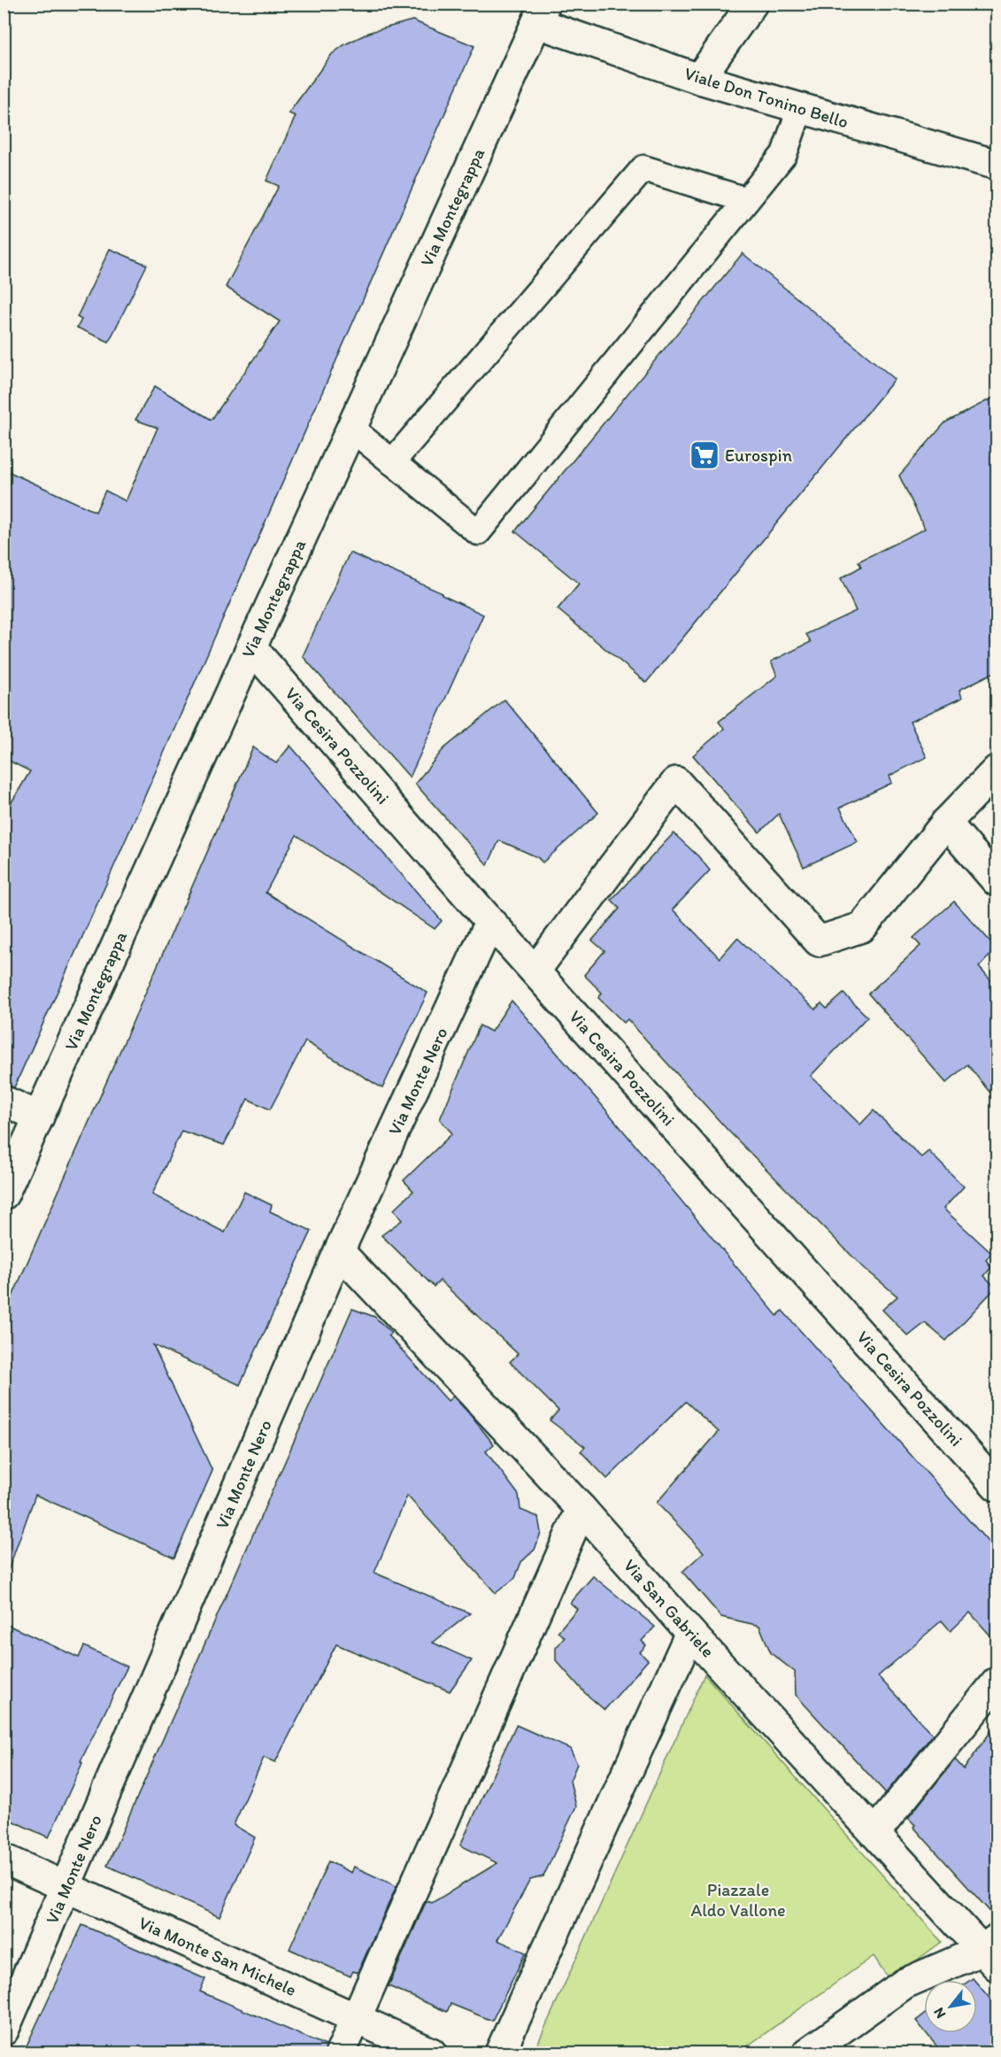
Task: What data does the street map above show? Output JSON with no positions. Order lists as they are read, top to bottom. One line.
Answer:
{"streets":{"street":["Viale Don Tonino Bello","Via Montegrappa","Via Cesira Pozzolini","Via Monte Nero","Via San Gabriele","Via Monte San Michele"]},"crossings":[["Viale Don Tonino Bello","Via Montegrappa"],["Via Montegrappa","Via Cesira Pozzolini"],["Via Cesira Pozzolini","Via Monte Nero"],["Via Monte Nero","Via San Gabriele"],["Via Monte Nero","Via Monte San Michele"]],"parks":["Piazzale Aldo Vallone"],"places":{"supermarket":["Eurospin"]},"north":"bottom left"}
